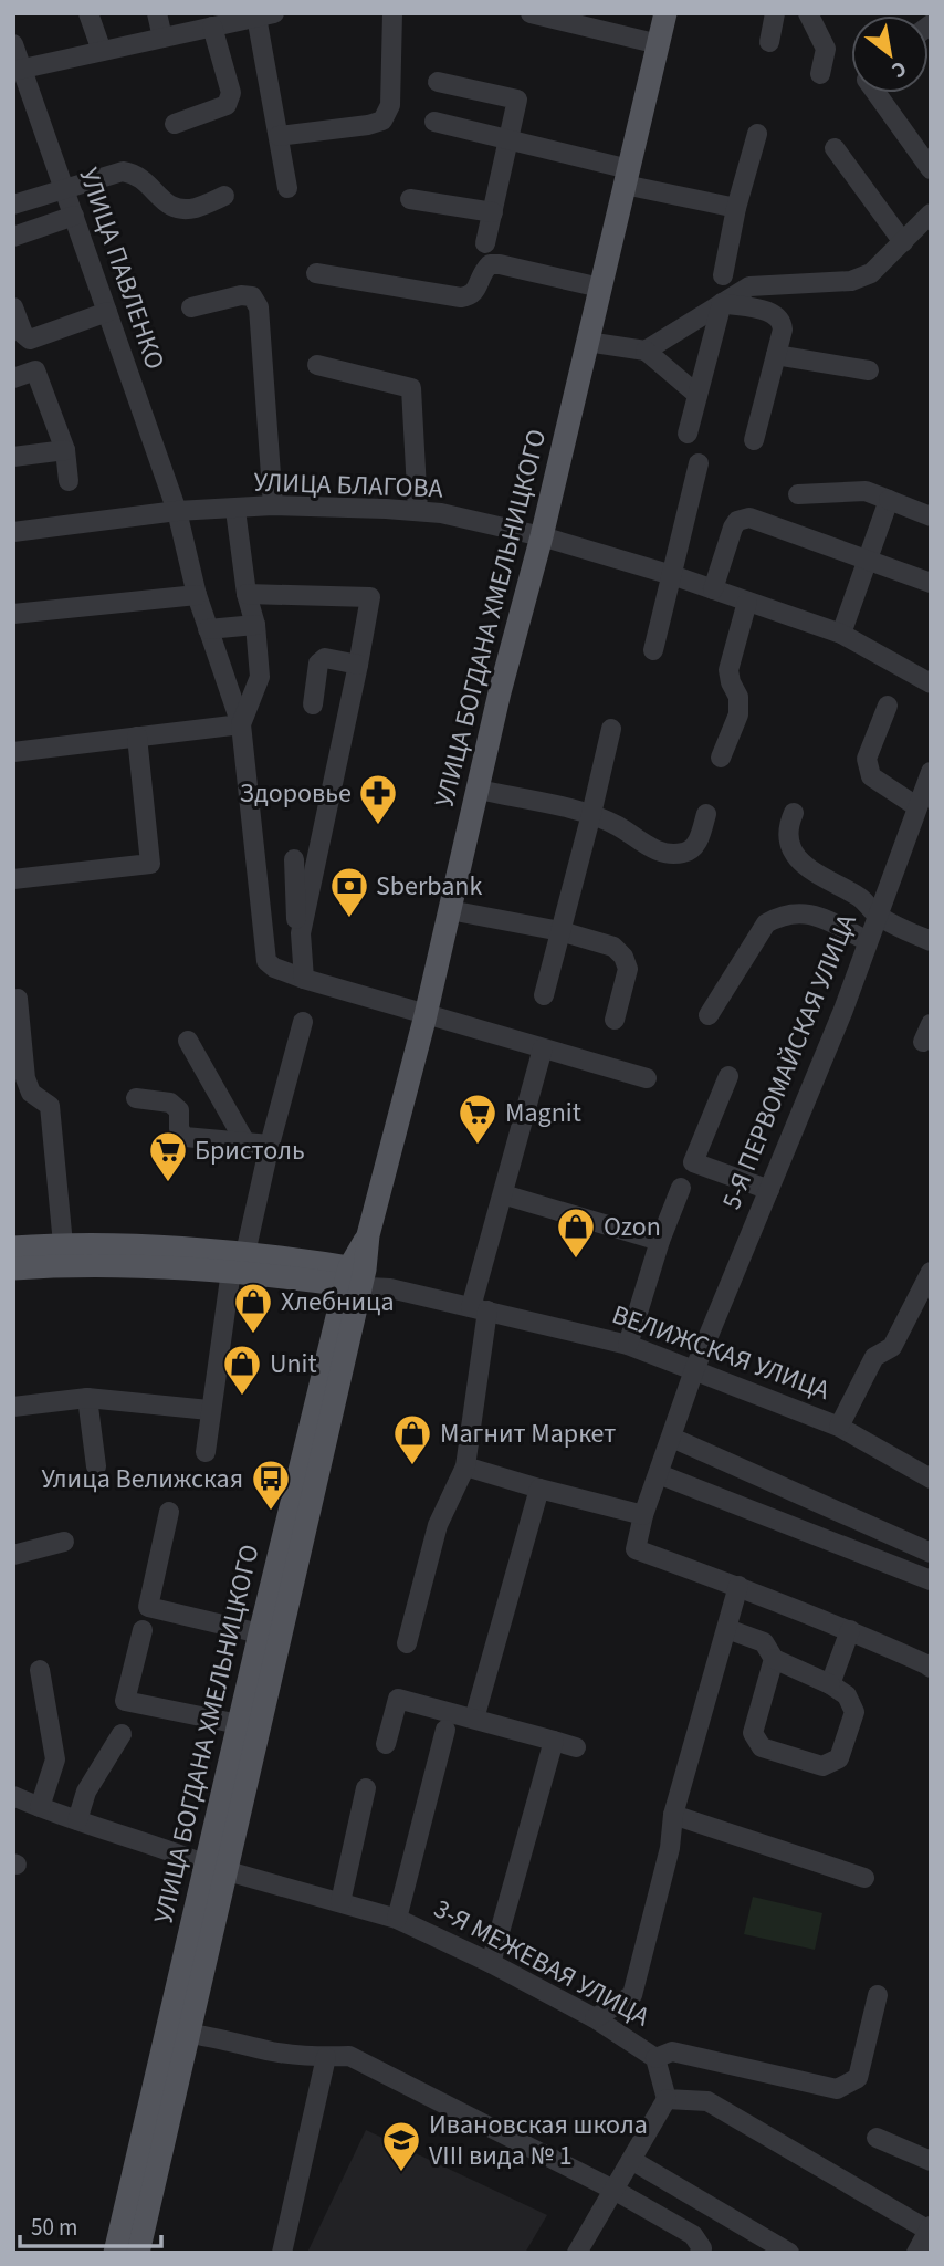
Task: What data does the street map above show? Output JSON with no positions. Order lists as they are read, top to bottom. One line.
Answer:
{"streets":{"main road":["УЛИЦА БОГДАНА ХМЕЛЬНИЦКОГО","ВЕЛИЖСКАЯ УЛИЦА"],"street":["УЛИЦА ПАВЛЕНКО","УЛИЦА БЛАГОВА","5-Я ПЕРВОМАЙСКАЯ УЛИЦА","3-Я МЕЖЕВАЯ УЛИЦА"]},"crossings":[["УЛИЦА ПАВЛЕНКО","УЛИЦА БЛАГОВА"],["УЛИЦА БЛАГОВА","УЛИЦА БОГДАНА ХМЕЛЬНИЦКОГО"],["УЛИЦА БОГДАНА ХМЕЛЬНИЦКОГО","ВЕЛИЖСКАЯ УЛИЦА"],["УЛИЦА БОГДАНА ХМЕЛЬНИЦКОГО","3-Я МЕЖЕВАЯ УЛИЦА"],["5-Я ПЕРВОМАЙСКАЯ УЛИЦА","ВЕЛИЖСКАЯ УЛИЦА"]],"places":{"pharmacy":["Здоровье"],"bank":["Sberbank"],"supermarket":["Magnit","Бристоль"],"shop":["Ozon","Хлебница","Unit","Магнит Маркет"],"bus stop":["Улица Велижская"],"school or university":["Ивановская школа VIII вида № 1"]},"scale_bar":"50 m","north":"bottom right"}
